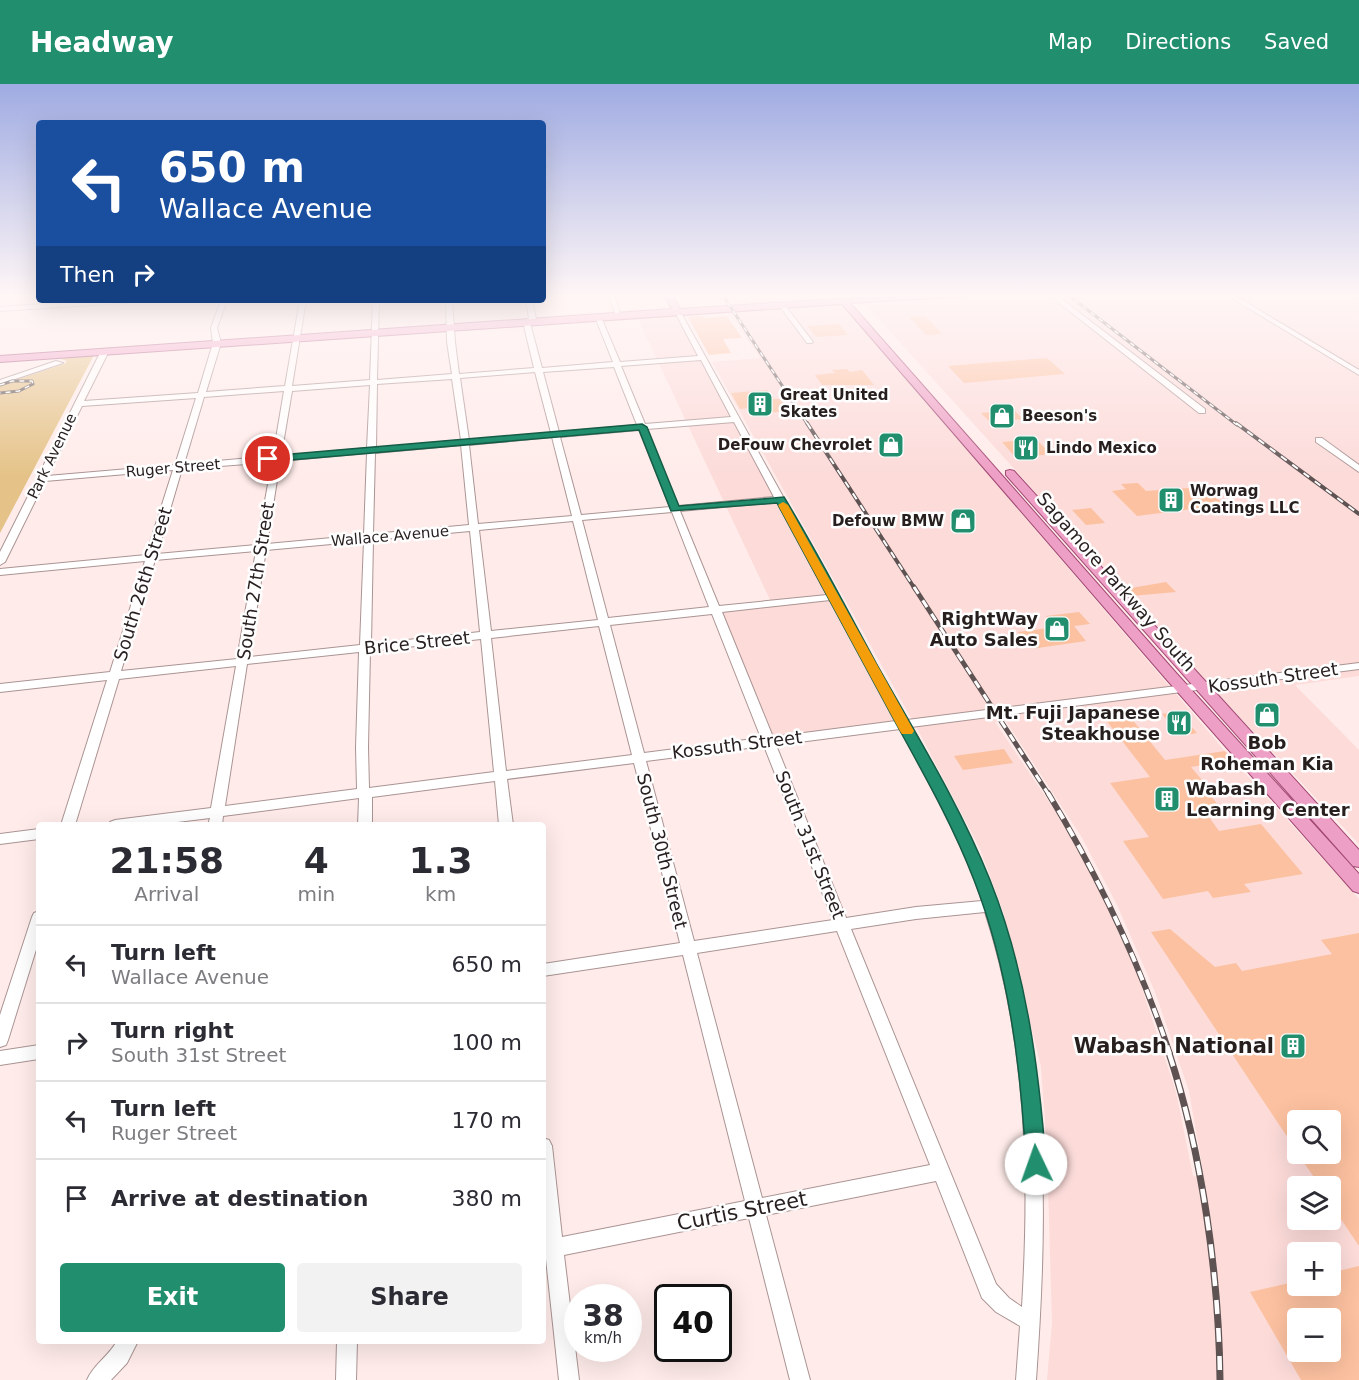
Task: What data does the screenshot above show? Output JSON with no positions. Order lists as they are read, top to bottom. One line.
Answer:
{"streets":{"main road":["Sagamore Parkway South"],"street":["Park Avenue","Ruger Street","Wallace Avenue","South 27th Street","South 26th Street","Brice Street","Kossuth Street","South 31st Street","South 30th Street","Curtis Street"]},"crossings":[["Park Avenue","Ruger Street"],["Ruger Street","South 27th Street"],["Ruger Street","South 26th Street"],["Ruger Street","South 31st Street"],["Ruger Street","South 30th Street"],["Wallace Avenue","South 27th Street"],["Wallace Avenue","South 26th Street"],["Wallace Avenue","South 31st Street"],["Wallace Avenue","South 30th Street"],["South 27th Street","Brice Street"],["South 27th Street","Kossuth Street"],["Sagamore Parkway South","Kossuth Street"],["South 26th Street","Brice Street"],["Brice Street","South 31st Street"],["Brice Street","South 30th Street"],["Kossuth Street","South 31st Street"],["Kossuth Street","South 30th Street"],["South 31st Street","Curtis Street"],["South 30th Street","Curtis Street"]],"places":{"building":["Great United Skates","Worwag Coatings LLC","Wabash Learning Center","Wabash National"],"shop":["Beeson's","DeFouw Chevrolet","Defouw BMW","RightWay Auto Sales","Bob Roheman Kia"],"restaurant":["Lindo Mexico","Mt. Fuji Japanese Steakhouse"]},"page":{"header":"Headway","nav":["Map","Directions","Saved"],"turn":["650 m","Wallace Avenue"],"then":"Then","eta":["21:58","Arrival","4","min","1.3","km"],"list":[{"name":"Turn left","note":"Wallace Avenue","value":"650 m"},{"name":"Turn right","note":"South 31st Street","value":"100 m"},{"name":"Turn left","note":"Ruger Street","value":"170 m"},{"name":"Arrive at destination","value":"380 m"}],"map_buttons":["+","−"],"buttons":["Exit","Share"],"speed":"38 km/h","limit":"40"}}
